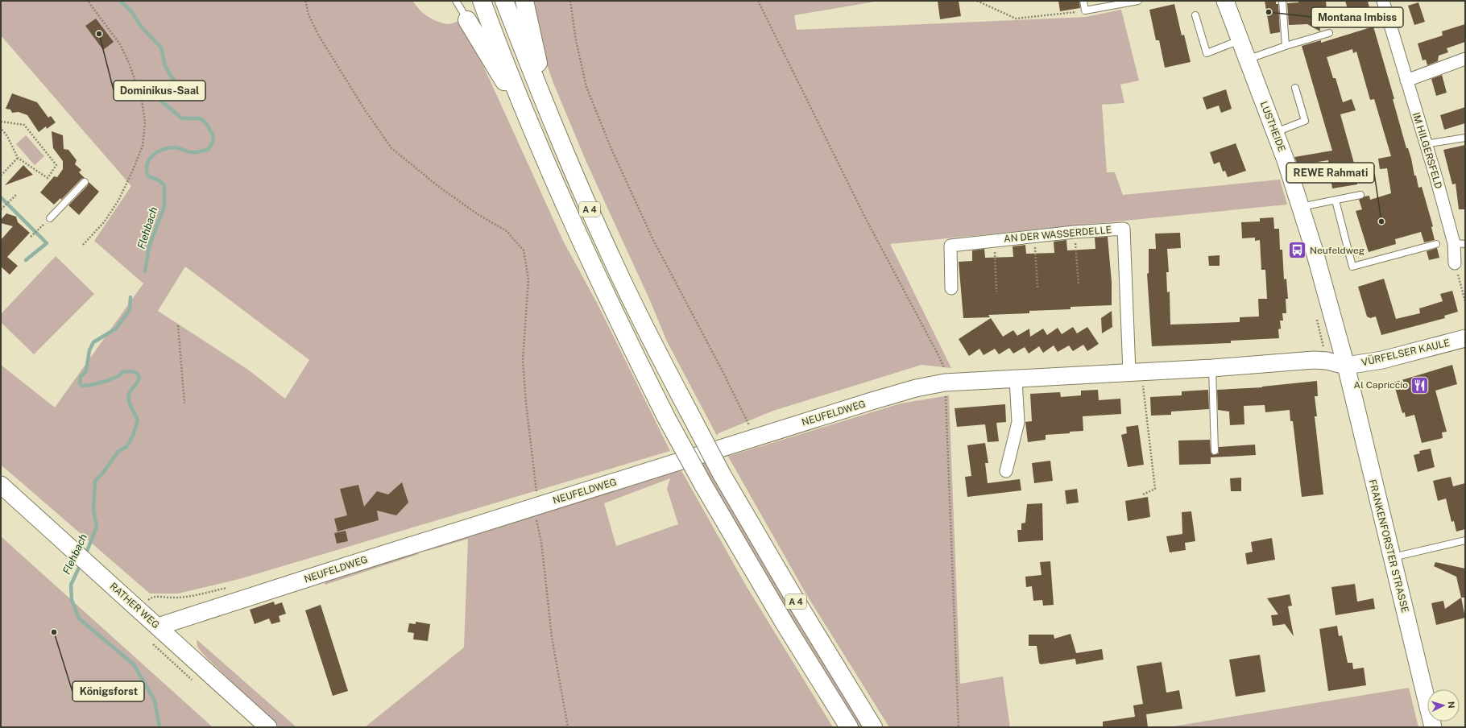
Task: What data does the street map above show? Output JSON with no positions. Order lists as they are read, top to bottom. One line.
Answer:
{"streets":{"highway":["A 4"],"main road":["LUSTHEIDE","VÜRFELSER KAULE","NEUFELDWEG","FRANKENFORSTER STRASSE","RATHER WEG"],"street":["IM HILGERSFELD","AN DER WASSERDELLE"]},"crossings":[["LUSTHEIDE","VÜRFELSER KAULE"],["LUSTHEIDE","NEUFELDWEG"],["LUSTHEIDE","FRANKENFORSTER STRASSE"],["AN DER WASSERDELLE","NEUFELDWEG"],["VÜRFELSER KAULE","NEUFELDWEG"],["VÜRFELSER KAULE","FRANKENFORSTER STRASSE"],["NEUFELDWEG","FRANKENFORSTER STRASSE"],["NEUFELDWEG","RATHER WEG"]],"water":["Flehbach"],"places":{"other":["Montana Imbiss","Dominikus-Saal","REWE Rahmati","Königsforst"],"bus stop":["Neufeldweg"],"restaurant":["Al Capriccio"]},"north":"right"}
